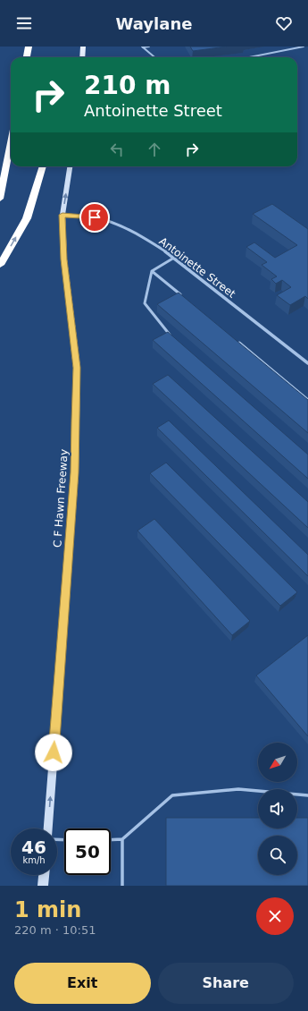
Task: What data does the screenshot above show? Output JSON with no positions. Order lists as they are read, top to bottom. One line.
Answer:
{"streets":{"main road":["C F Hawn Freeway"],"street":["Antoinette Street"]},"crossings":[["Antoinette Street","C F Hawn Freeway"]],"one_way":["C F Hawn Freeway"],"north":"bottom left","page":{"header":"Waylane","turn":["210 m","Antoinette Street"],"speed":"46 km/h","limit":"50","heading":["1 min","220 m · 10:51"],"buttons":["Exit","Share"]}}
